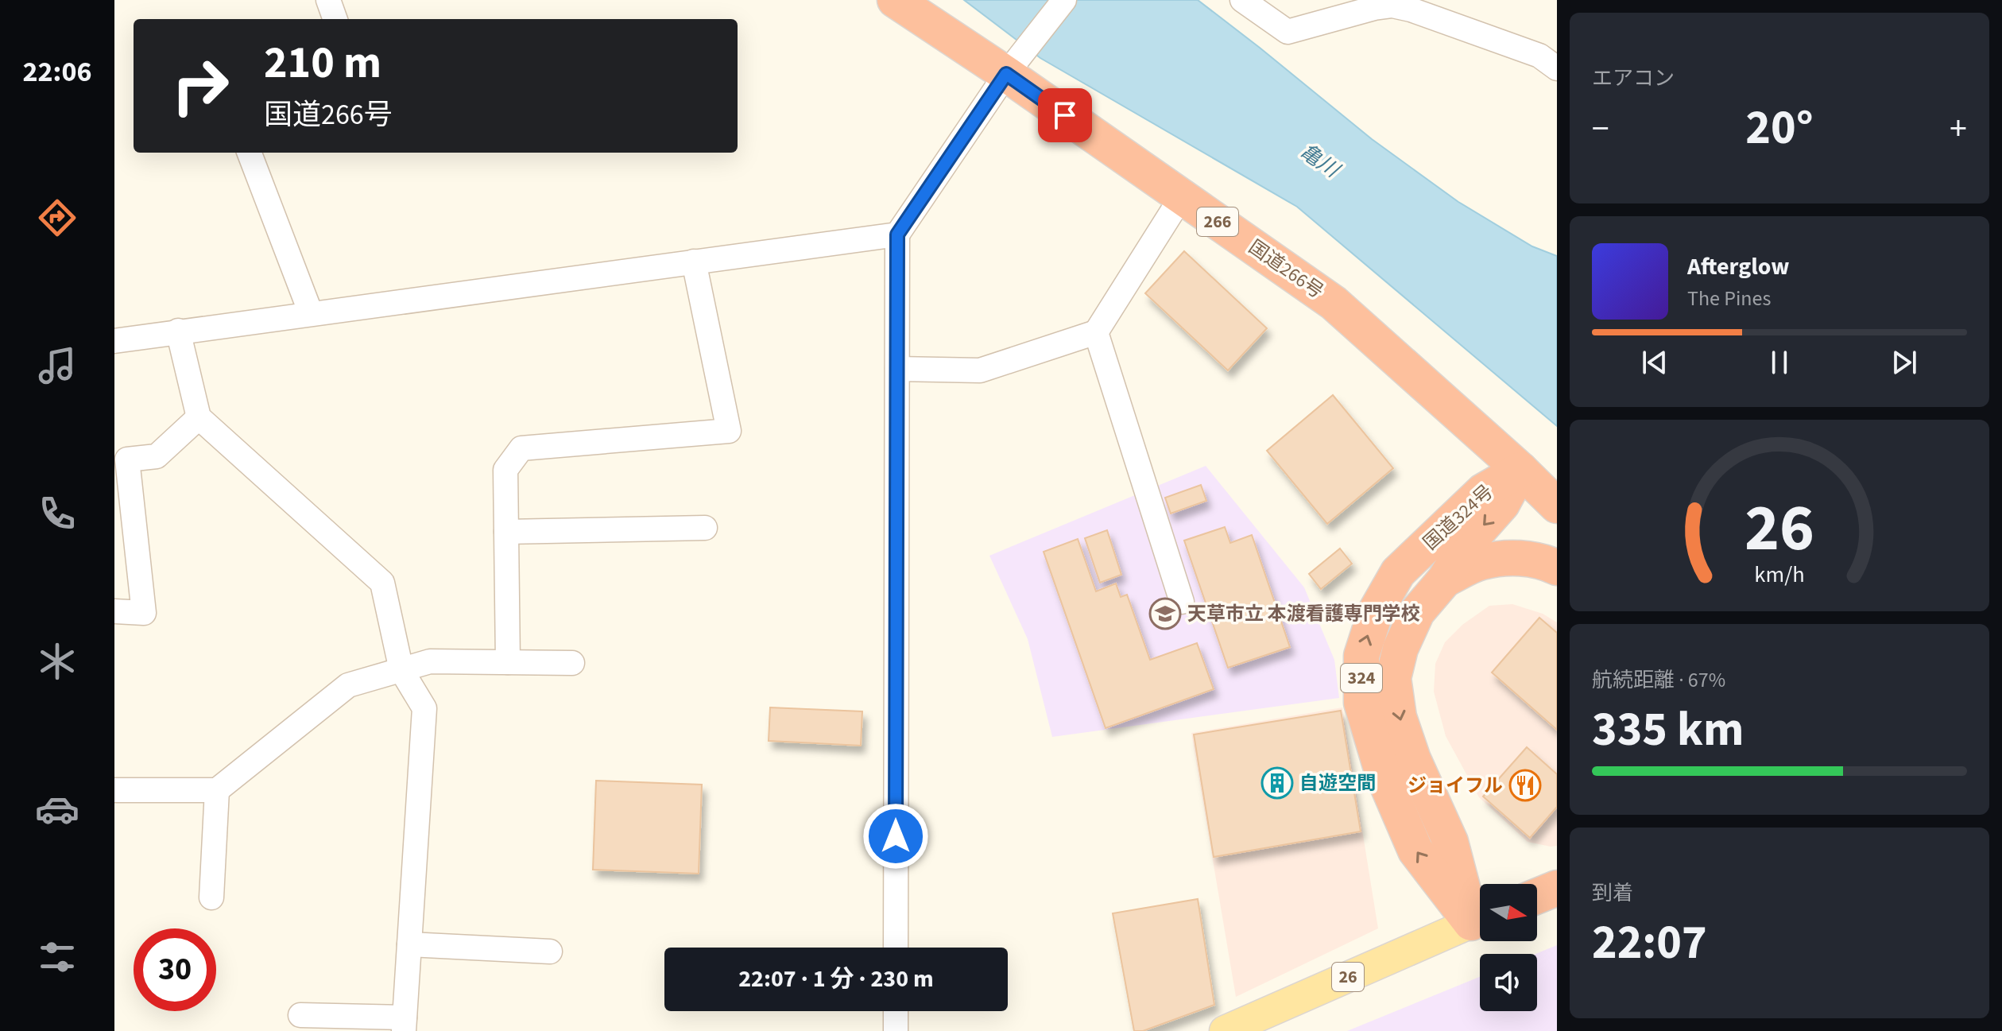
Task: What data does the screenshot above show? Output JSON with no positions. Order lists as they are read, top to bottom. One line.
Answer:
{"streets":{"highway":["266","国道266号","国道324号","324"],"main road":["26"]},"crossings":[["国道266号","国道324号"]],"water":["亀川"],"places":{"school or university":["天草市立 本渡看護専門学校"],"building":["自遊空間"],"restaurant":["ジョイフル"]},"north":"right","page":{"tabs":"22:06","tile":["エアコン",["航続距離 · 67%","335 km"],["到着","22:07"]],"turn":["210 m","国道266号"],"heat":["−","20°","+"],"song":["Afterglow","The Pines"],"limit":"30","trip":"22:07 · 1 分 · 230 m","gauge":["26","km/h"]}}
